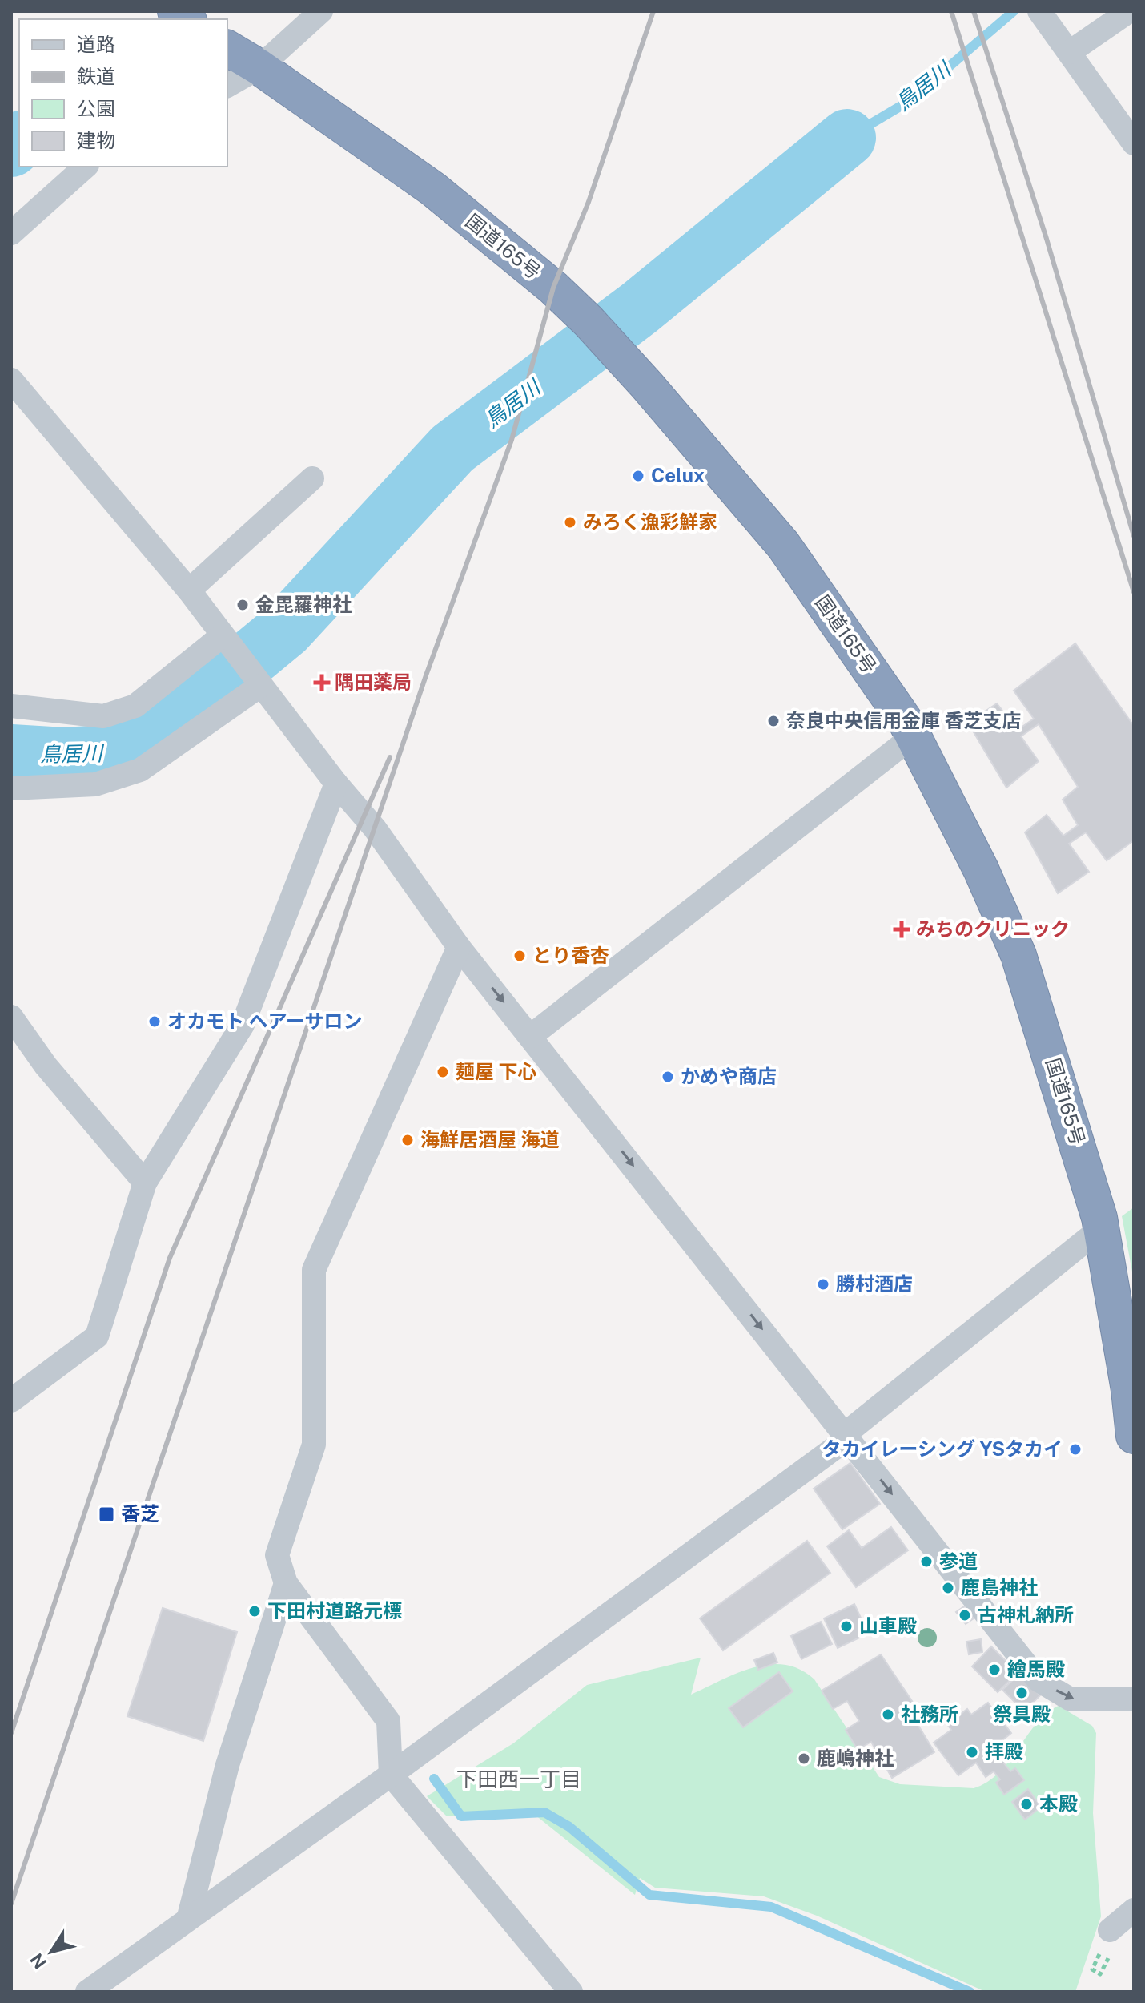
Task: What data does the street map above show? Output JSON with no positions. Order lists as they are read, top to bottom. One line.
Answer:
{"streets":{"highway":["国道165号"]},"districts":["下田西一丁目"],"water":["鳥居川"],"places":{"other":["Celux","みろく漁彩鮮家","金毘羅神社","奈良中央信用金庫 香芝支店","とり香杏","オカモト ヘアーサロン","麺屋 下心","かめや商店","海鮮居酒屋 海道","勝村酒店","タカイレーシング YSタカイ","参道","鹿島神社","下田村道路元標","古神札納所","山車殿","繪馬殿","祭具殿","社務所","拝殿","鹿嶋神社","本殿"],"health":["隅田薬局","みちのクリニック"],"transit":["香芝"]},"legend":["道路","鉄道","公園","建物"],"north":"bottom left"}
